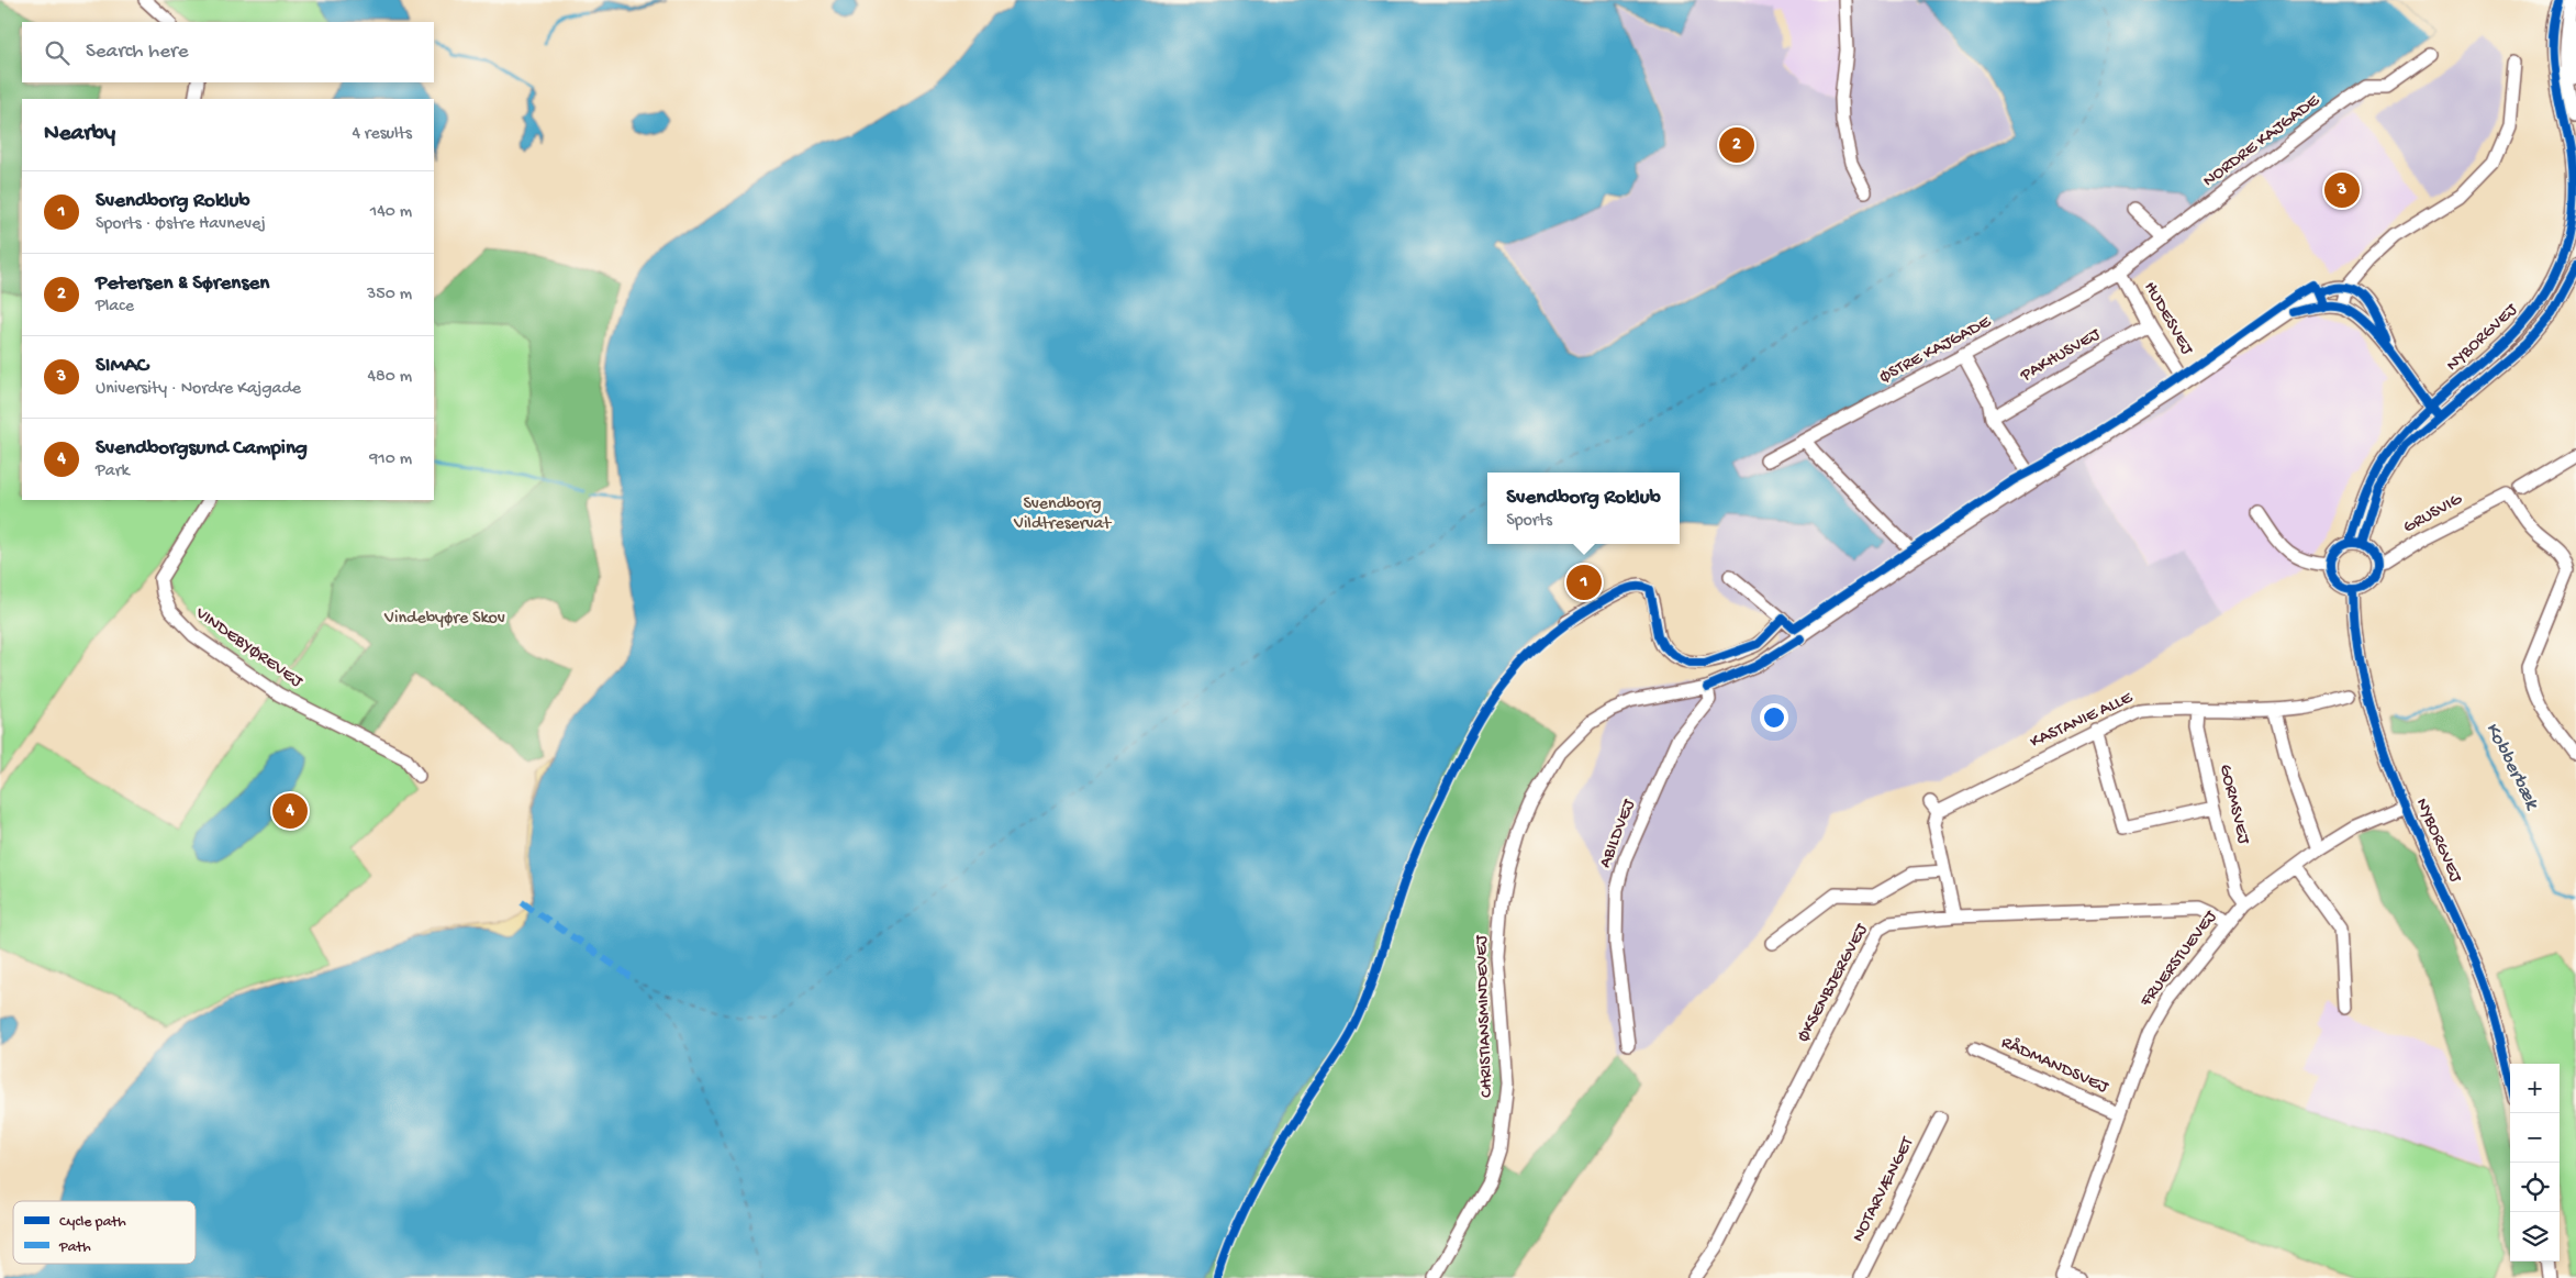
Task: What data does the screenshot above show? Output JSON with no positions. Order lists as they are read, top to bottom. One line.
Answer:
{"streets":{"street":["NORDRE KAJGADE","HUDESVEJ","NYBORGVEJ","ØSTRE KAJGADE","PAKHUSVEJ","GRUSVIG","VINDEBYØREVEJ","KASTANIE ALLE","GORMSVEJ","ABILDVEJ","FRUERSTUEVEJ","ØKSENBJERGVEJ","CHRISTIANSMINDEVEJ","RÅDMANDSVEJ","NOTARVÆNGET"]},"crossings":[["NORDRE KAJGADE","HUDESVEJ"],["NORDRE KAJGADE","ØSTRE KAJGADE"],["HUDESVEJ","ØSTRE KAJGADE"],["HUDESVEJ","PAKHUSVEJ"],["HUDESVEJ","CHRISTIANSMINDEVEJ"],["NYBORGVEJ","GRUSVIG"],["NYBORGVEJ","FRUERSTUEVEJ"],["KASTANIE ALLE","GORMSVEJ"],["GORMSVEJ","FRUERSTUEVEJ"],["ABILDVEJ","CHRISTIANSMINDEVEJ"],["FRUERSTUEVEJ","ØKSENBJERGVEJ"],["FRUERSTUEVEJ","RÅDMANDSVEJ"]],"water":["Kobberbæk"],"parks":["Svendborg Vildtreservat","Vindebyøre Skov"],"legend":["Cycle path","Path"],"page":{"search":"Search here","heading":["Nearby","4 results"],"pins":["2","3","1","4"],"list":[{"mark":"1","name":"Svendborg Roklub","note":"Sports · Østre Havnevej","value":"140 m"},{"mark":"2","name":"Petersen & Sørensen","note":"Place","value":"350 m"},{"mark":"3","name":"SIMAC","note":"University · Nordre Kajgade","value":"480 m"},{"mark":"4","name":"Svendborgsund Camping","note":"Park","value":"910 m"}],"popup":["Svendborg Roklub","Sports"],"map_buttons":["+","−"]}}
